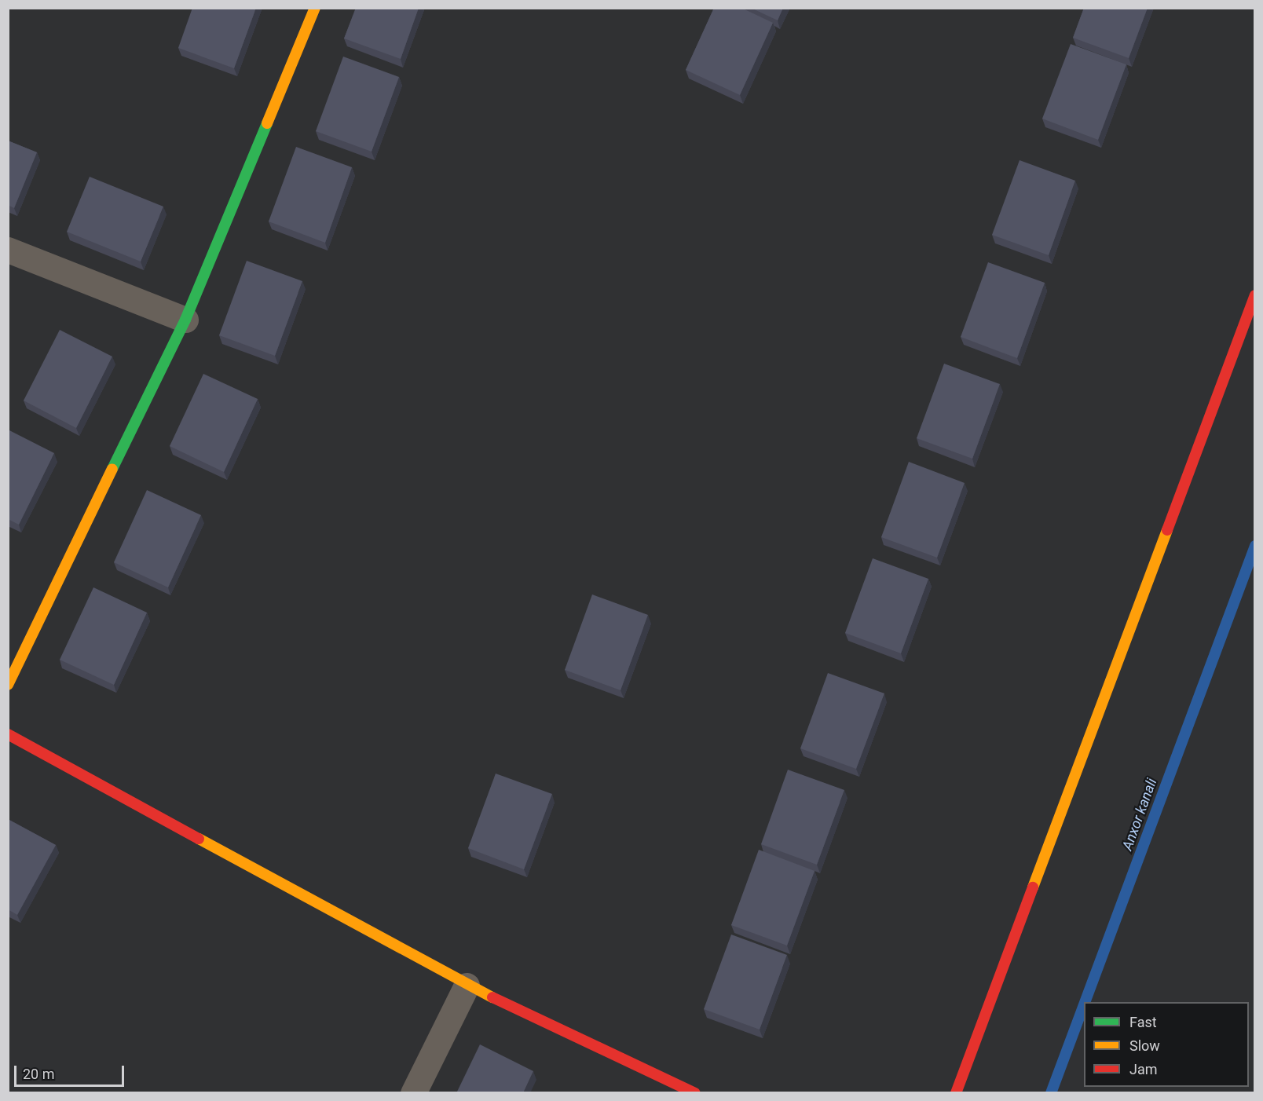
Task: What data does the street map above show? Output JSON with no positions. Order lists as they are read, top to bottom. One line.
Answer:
{"water":["Anxor kanali"],"legend":["Fast","Slow","Jam"],"scale_bar":"20 m"}
